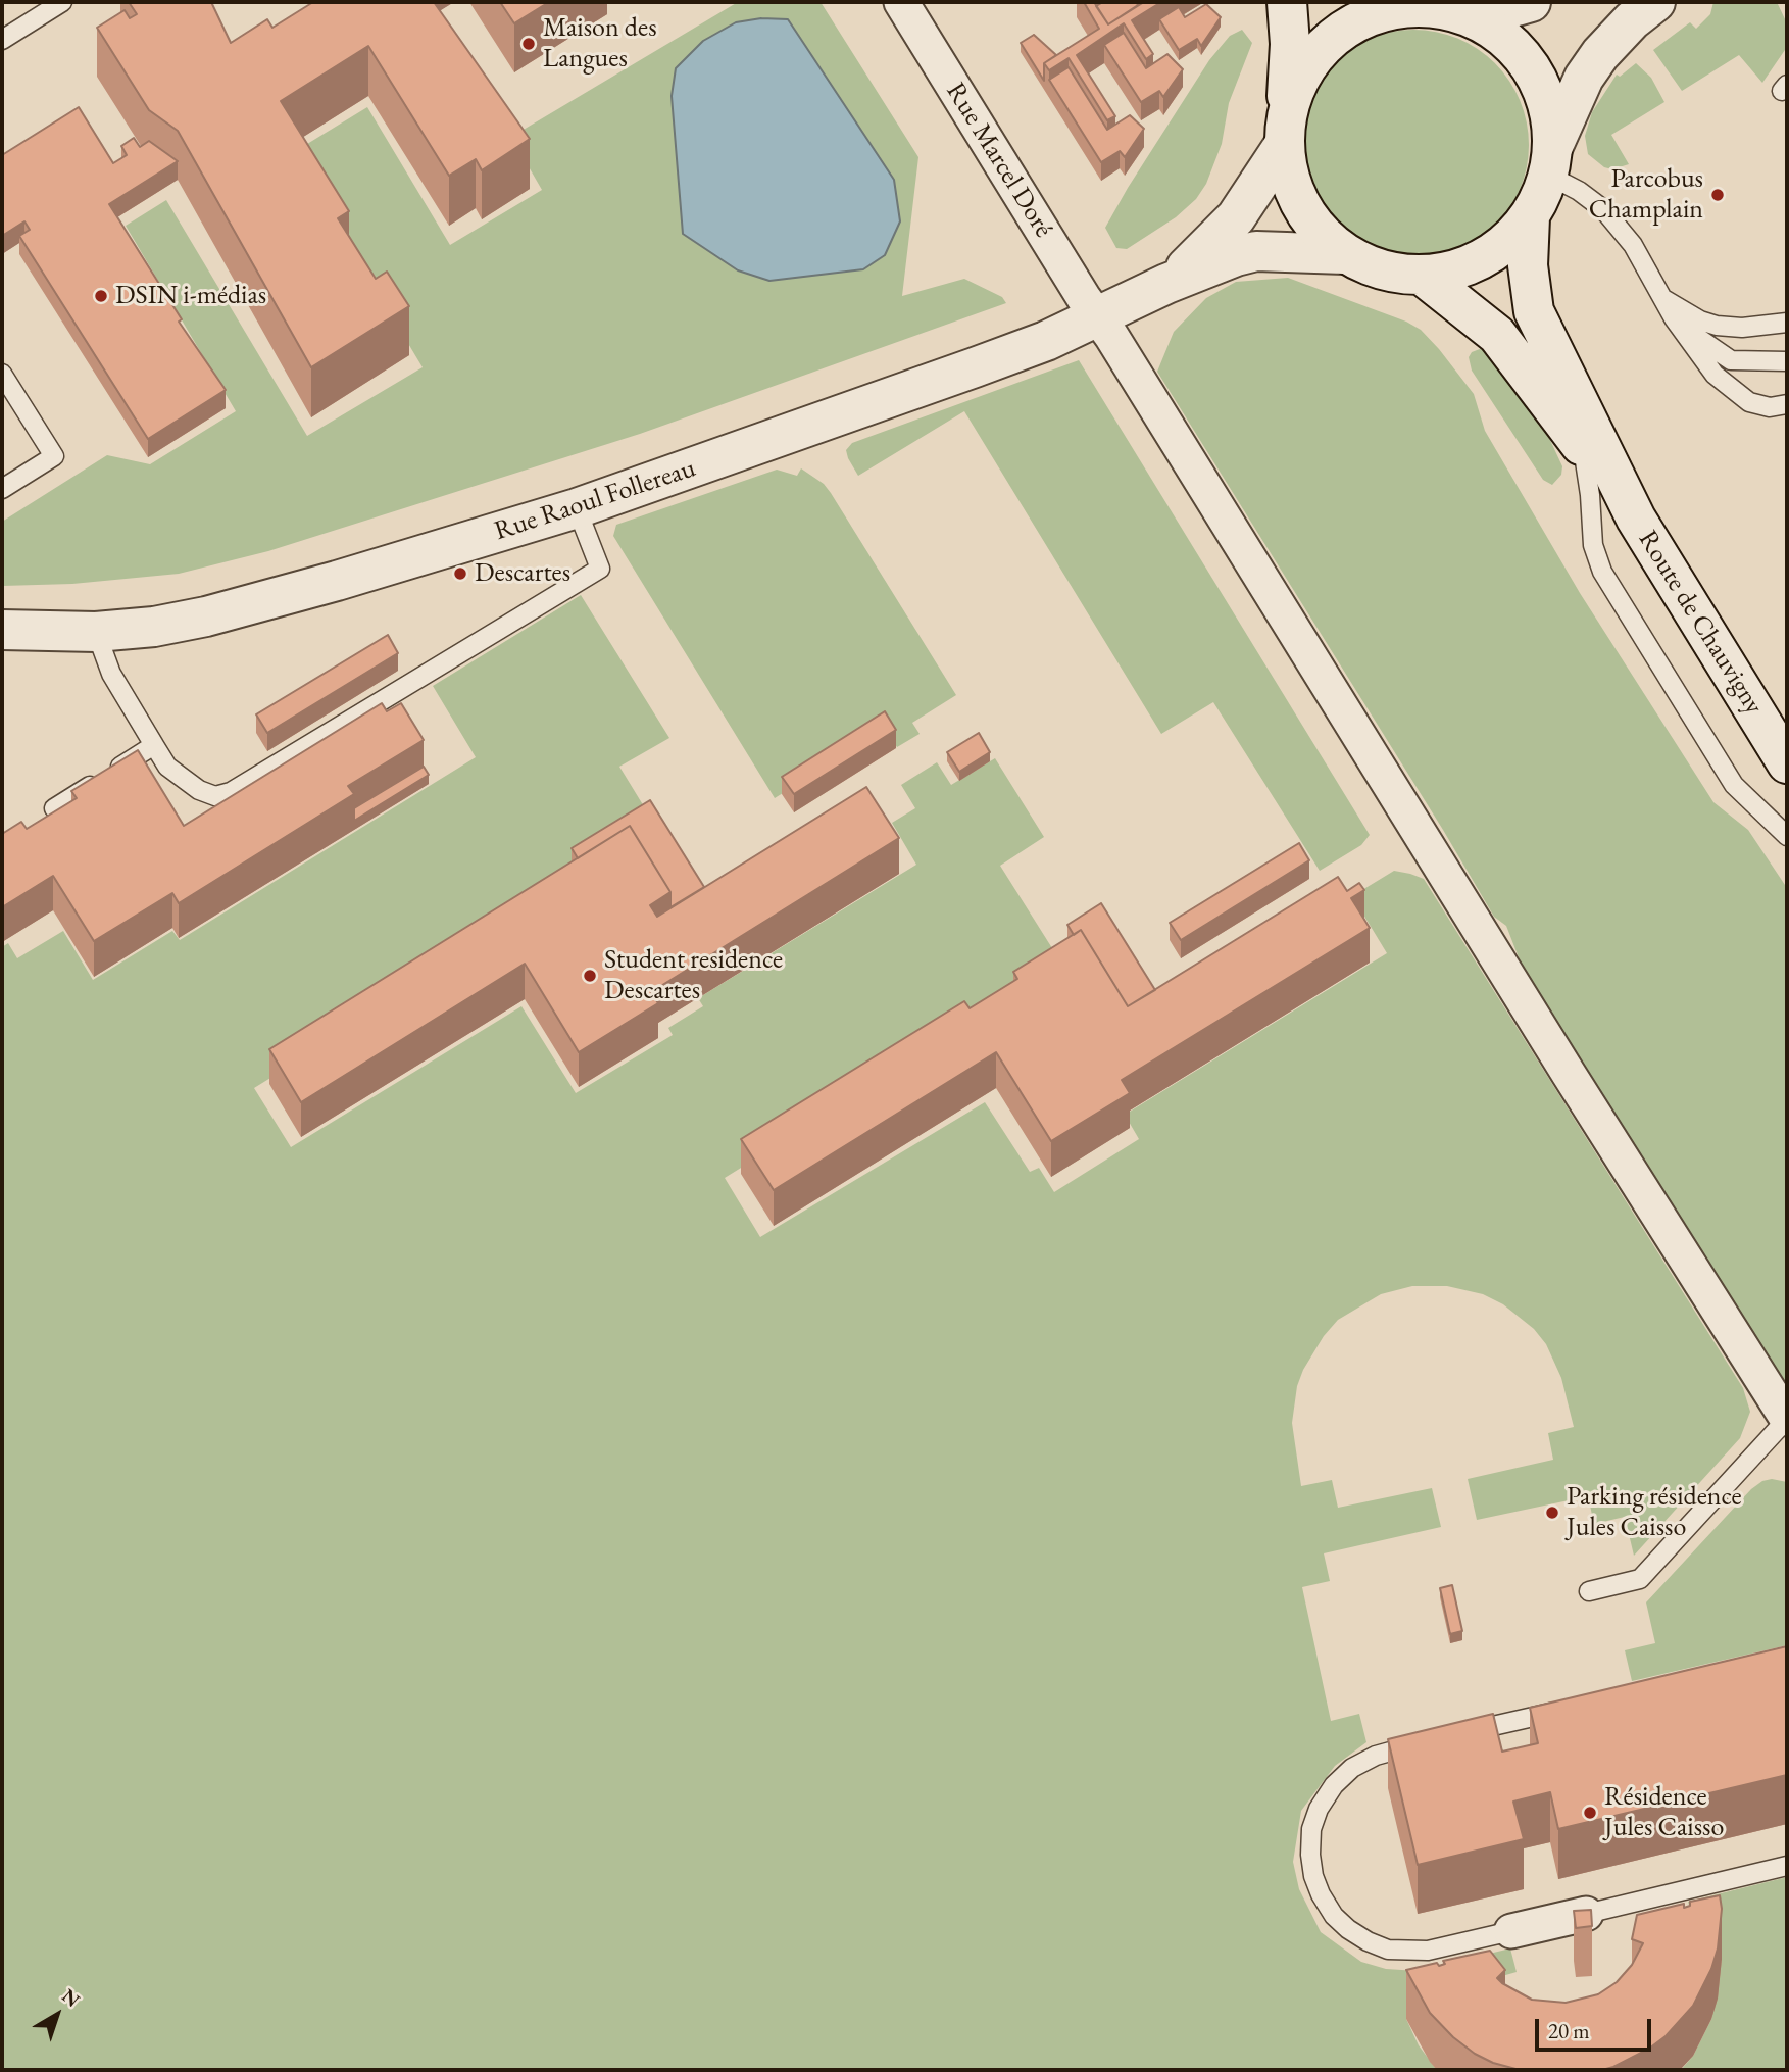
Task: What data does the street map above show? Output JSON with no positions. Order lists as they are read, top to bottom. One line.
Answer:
{"streets":{"main road":["Rue Raoul Follereau","Route de Chauvigny"],"street":["Rue Marcel Doré"]},"crossings":[["Rue Marcel Doré","Rue Raoul Follereau"]],"places":["Maison des Langues","Parcobus Champlain","DSIN i-médias","Descartes","Student residence Descartes","Parking résidence Jules Caisso","Résidence Jules Caisso"],"scale_bar":"20 m","north":"top right"}
